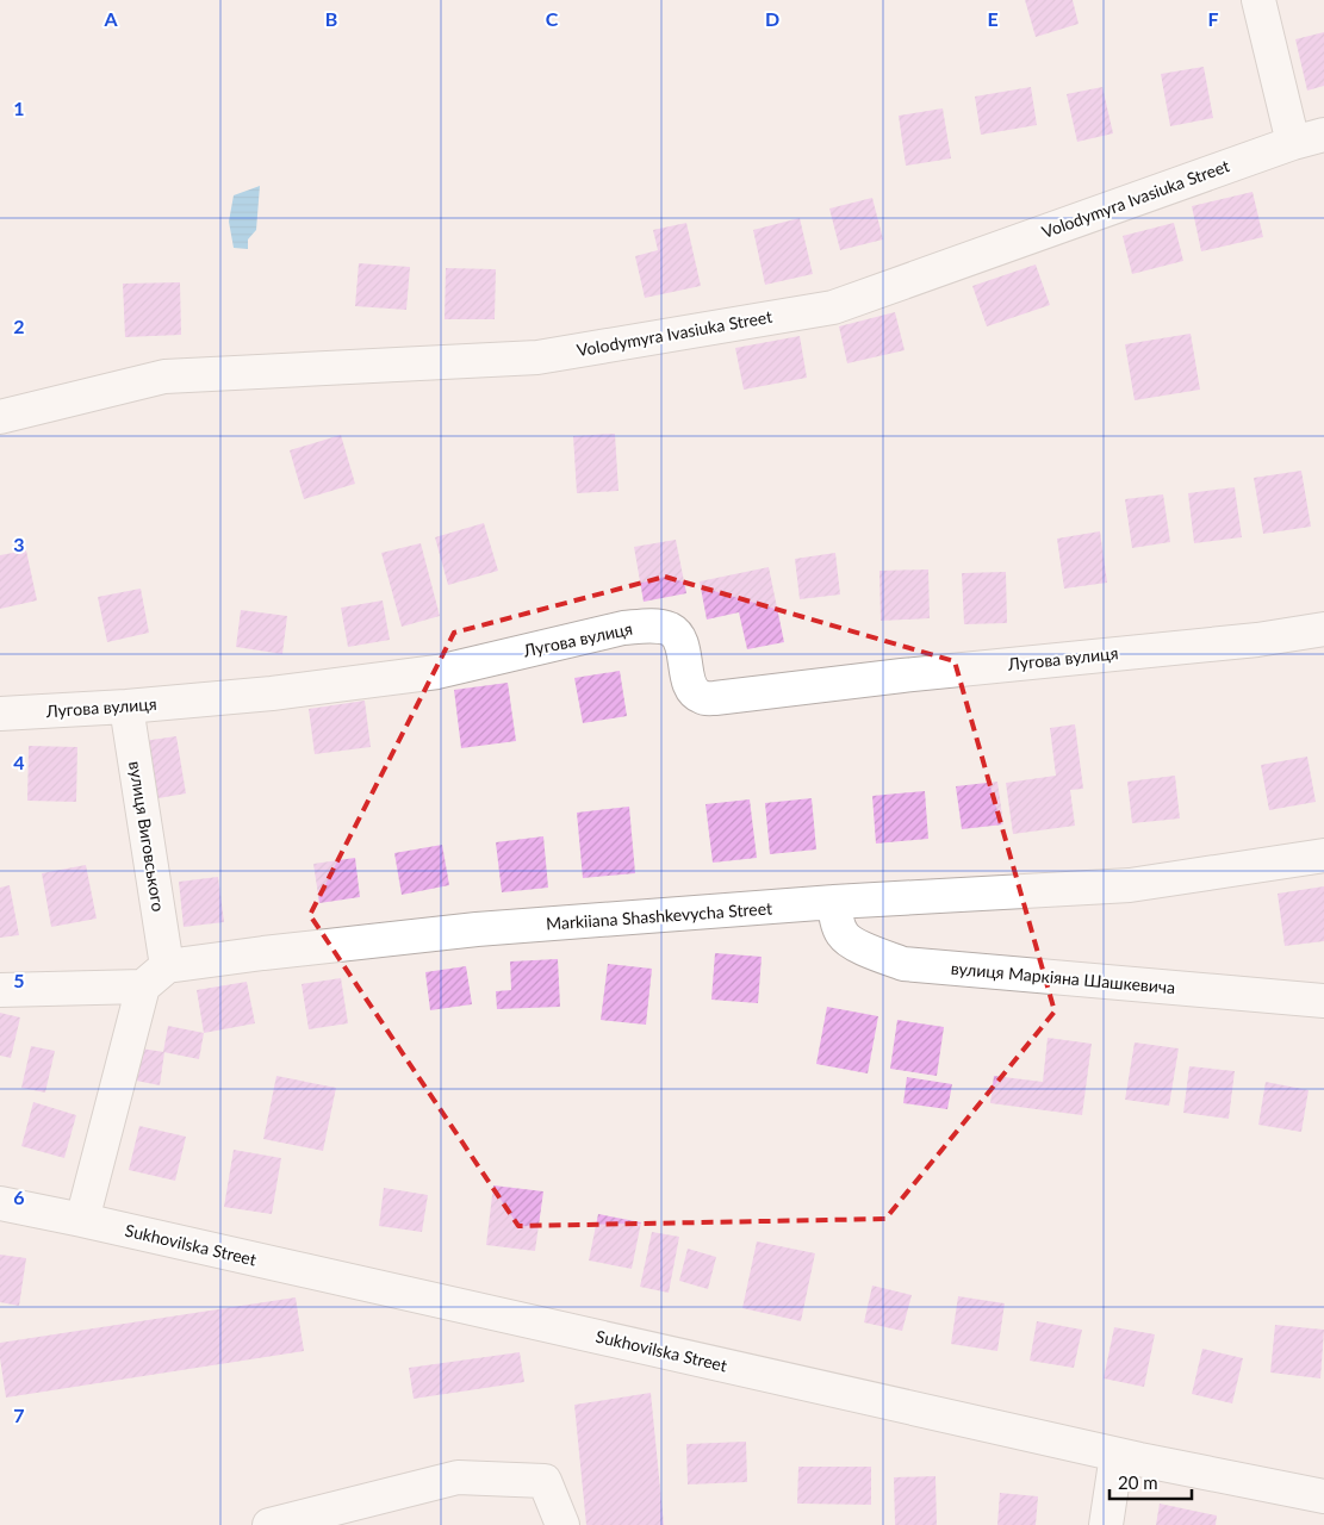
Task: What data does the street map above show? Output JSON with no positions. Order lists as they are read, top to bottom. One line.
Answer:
{"streets":{"street":["Volodymyra Ivasiuka Street","Лугова вулиця","вулиця Виговського","Markiiana Shashkevycha Street","вулиця Маркіяна Шашкевича","Sukhovilska Street"]},"crossings":[["Лугова вулиця","вулиця Виговського"],["вулиця Виговського","Markiiana Shashkevycha Street"],["Markiiana Shashkevycha Street","вулиця Маркіяна Шашкевича"]],"scale_bar":"20 m","grid":{"columns":["A","B","C","D","E","F"],"rows":["1","2","3","4","5","6","7"]}}
